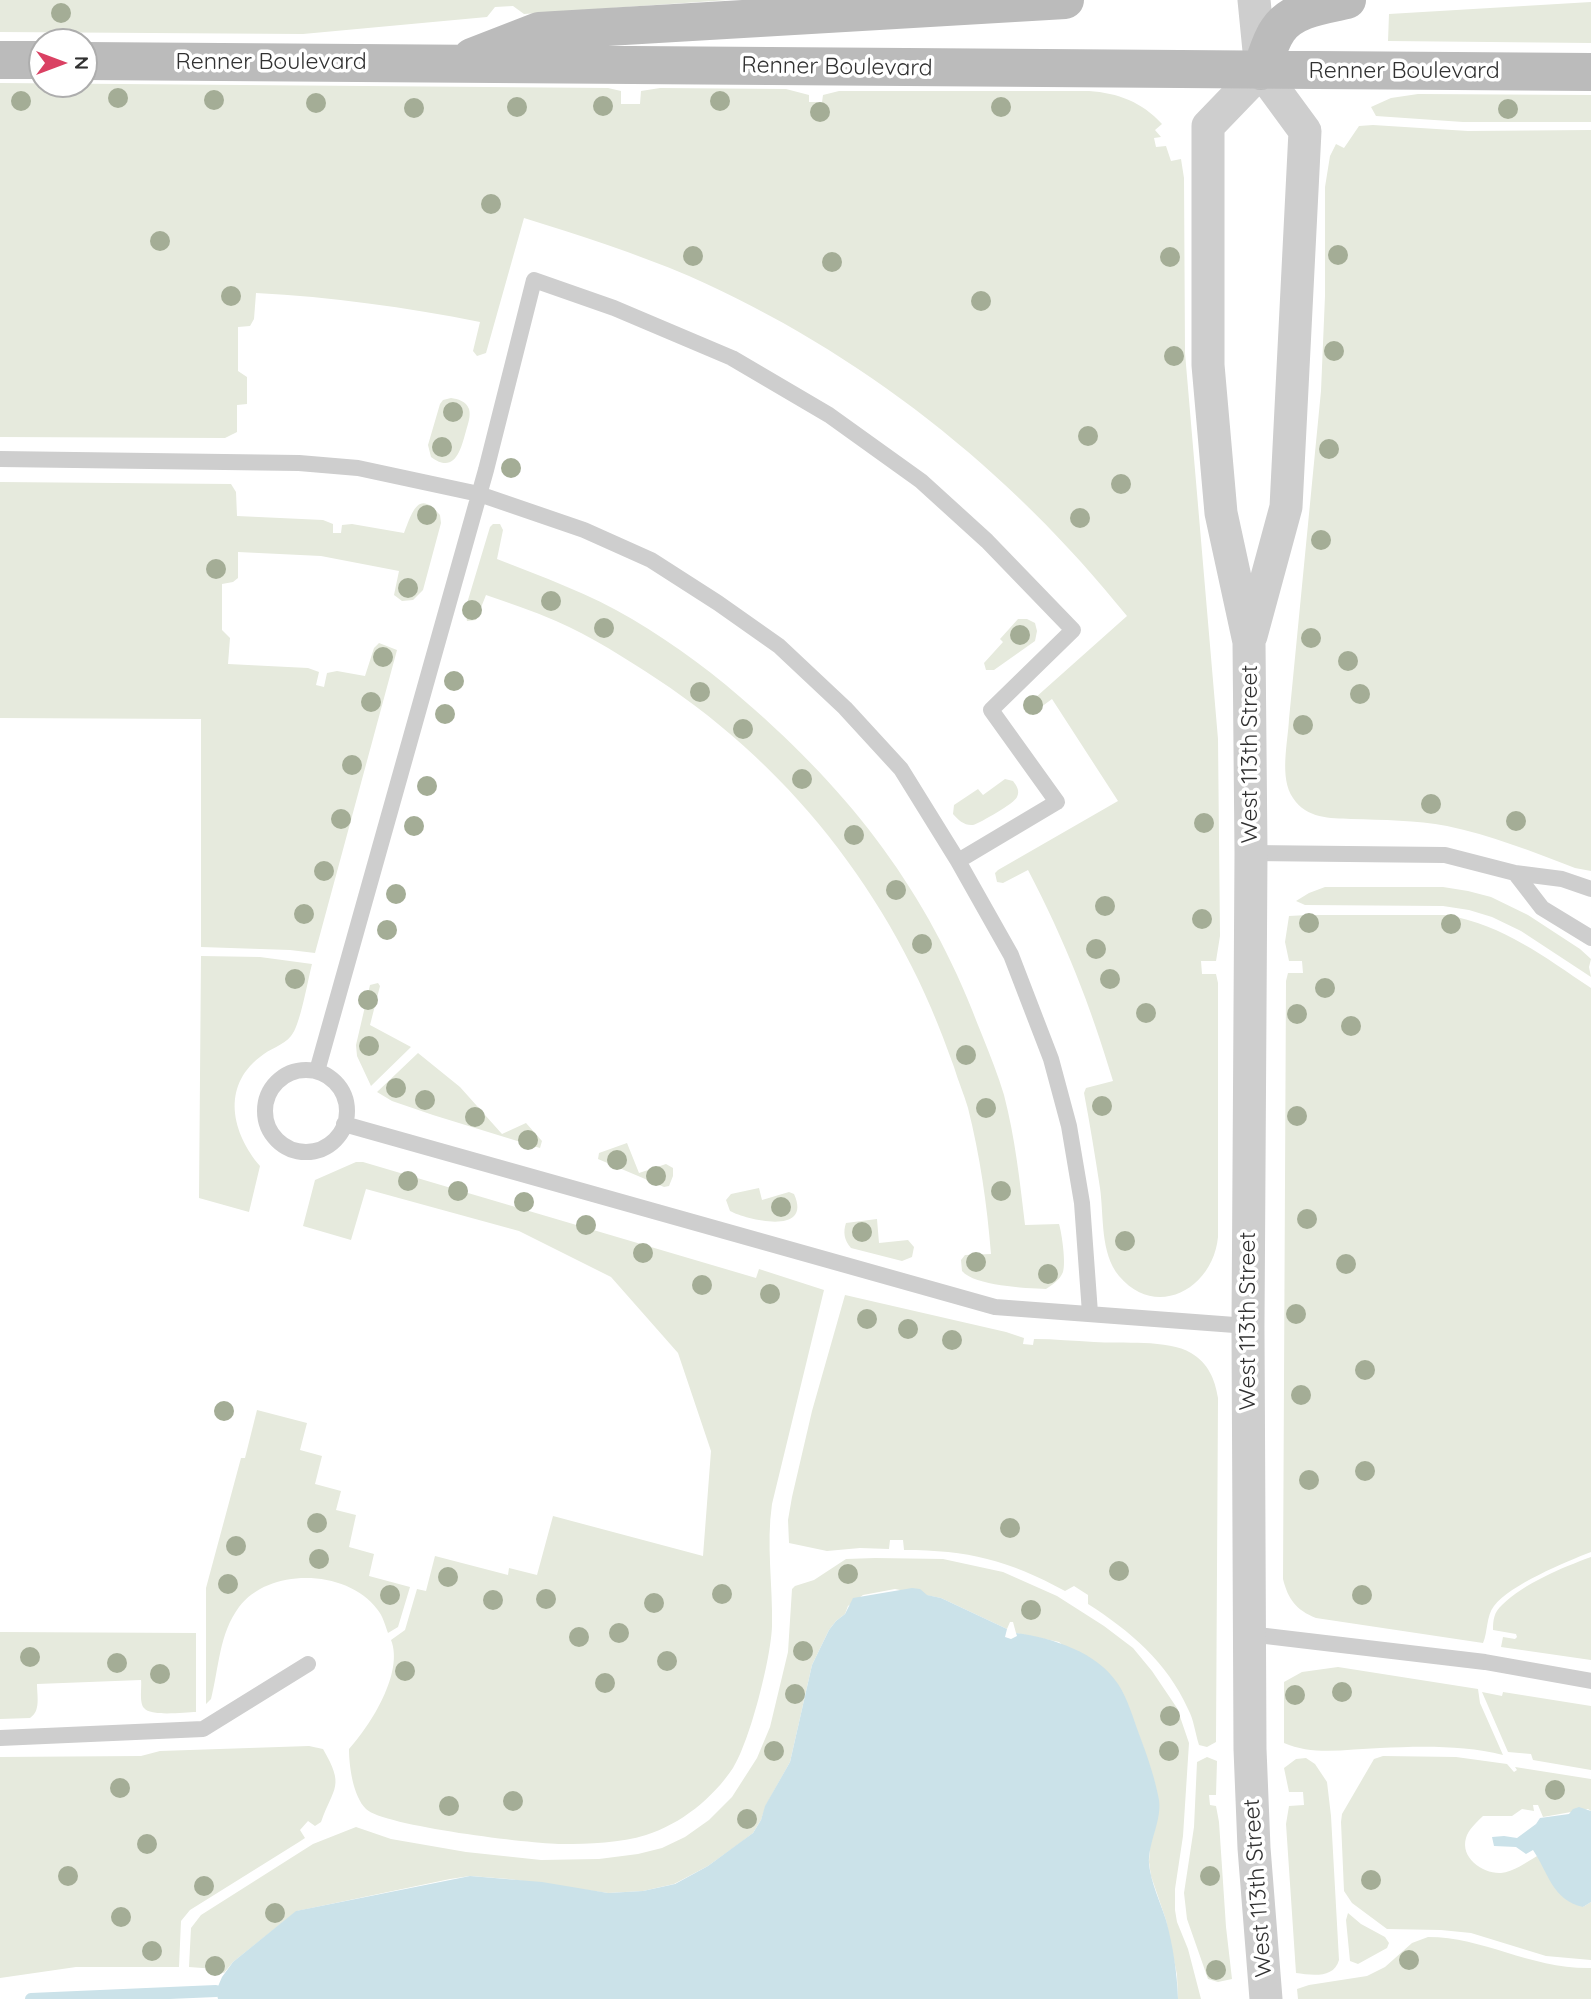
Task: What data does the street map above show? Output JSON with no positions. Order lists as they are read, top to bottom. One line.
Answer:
{"streets":{"main road":["Renner Boulevard"],"street":["West 113th Street"]},"crossings":[["Renner Boulevard","West 113th Street"]],"north":"right"}
